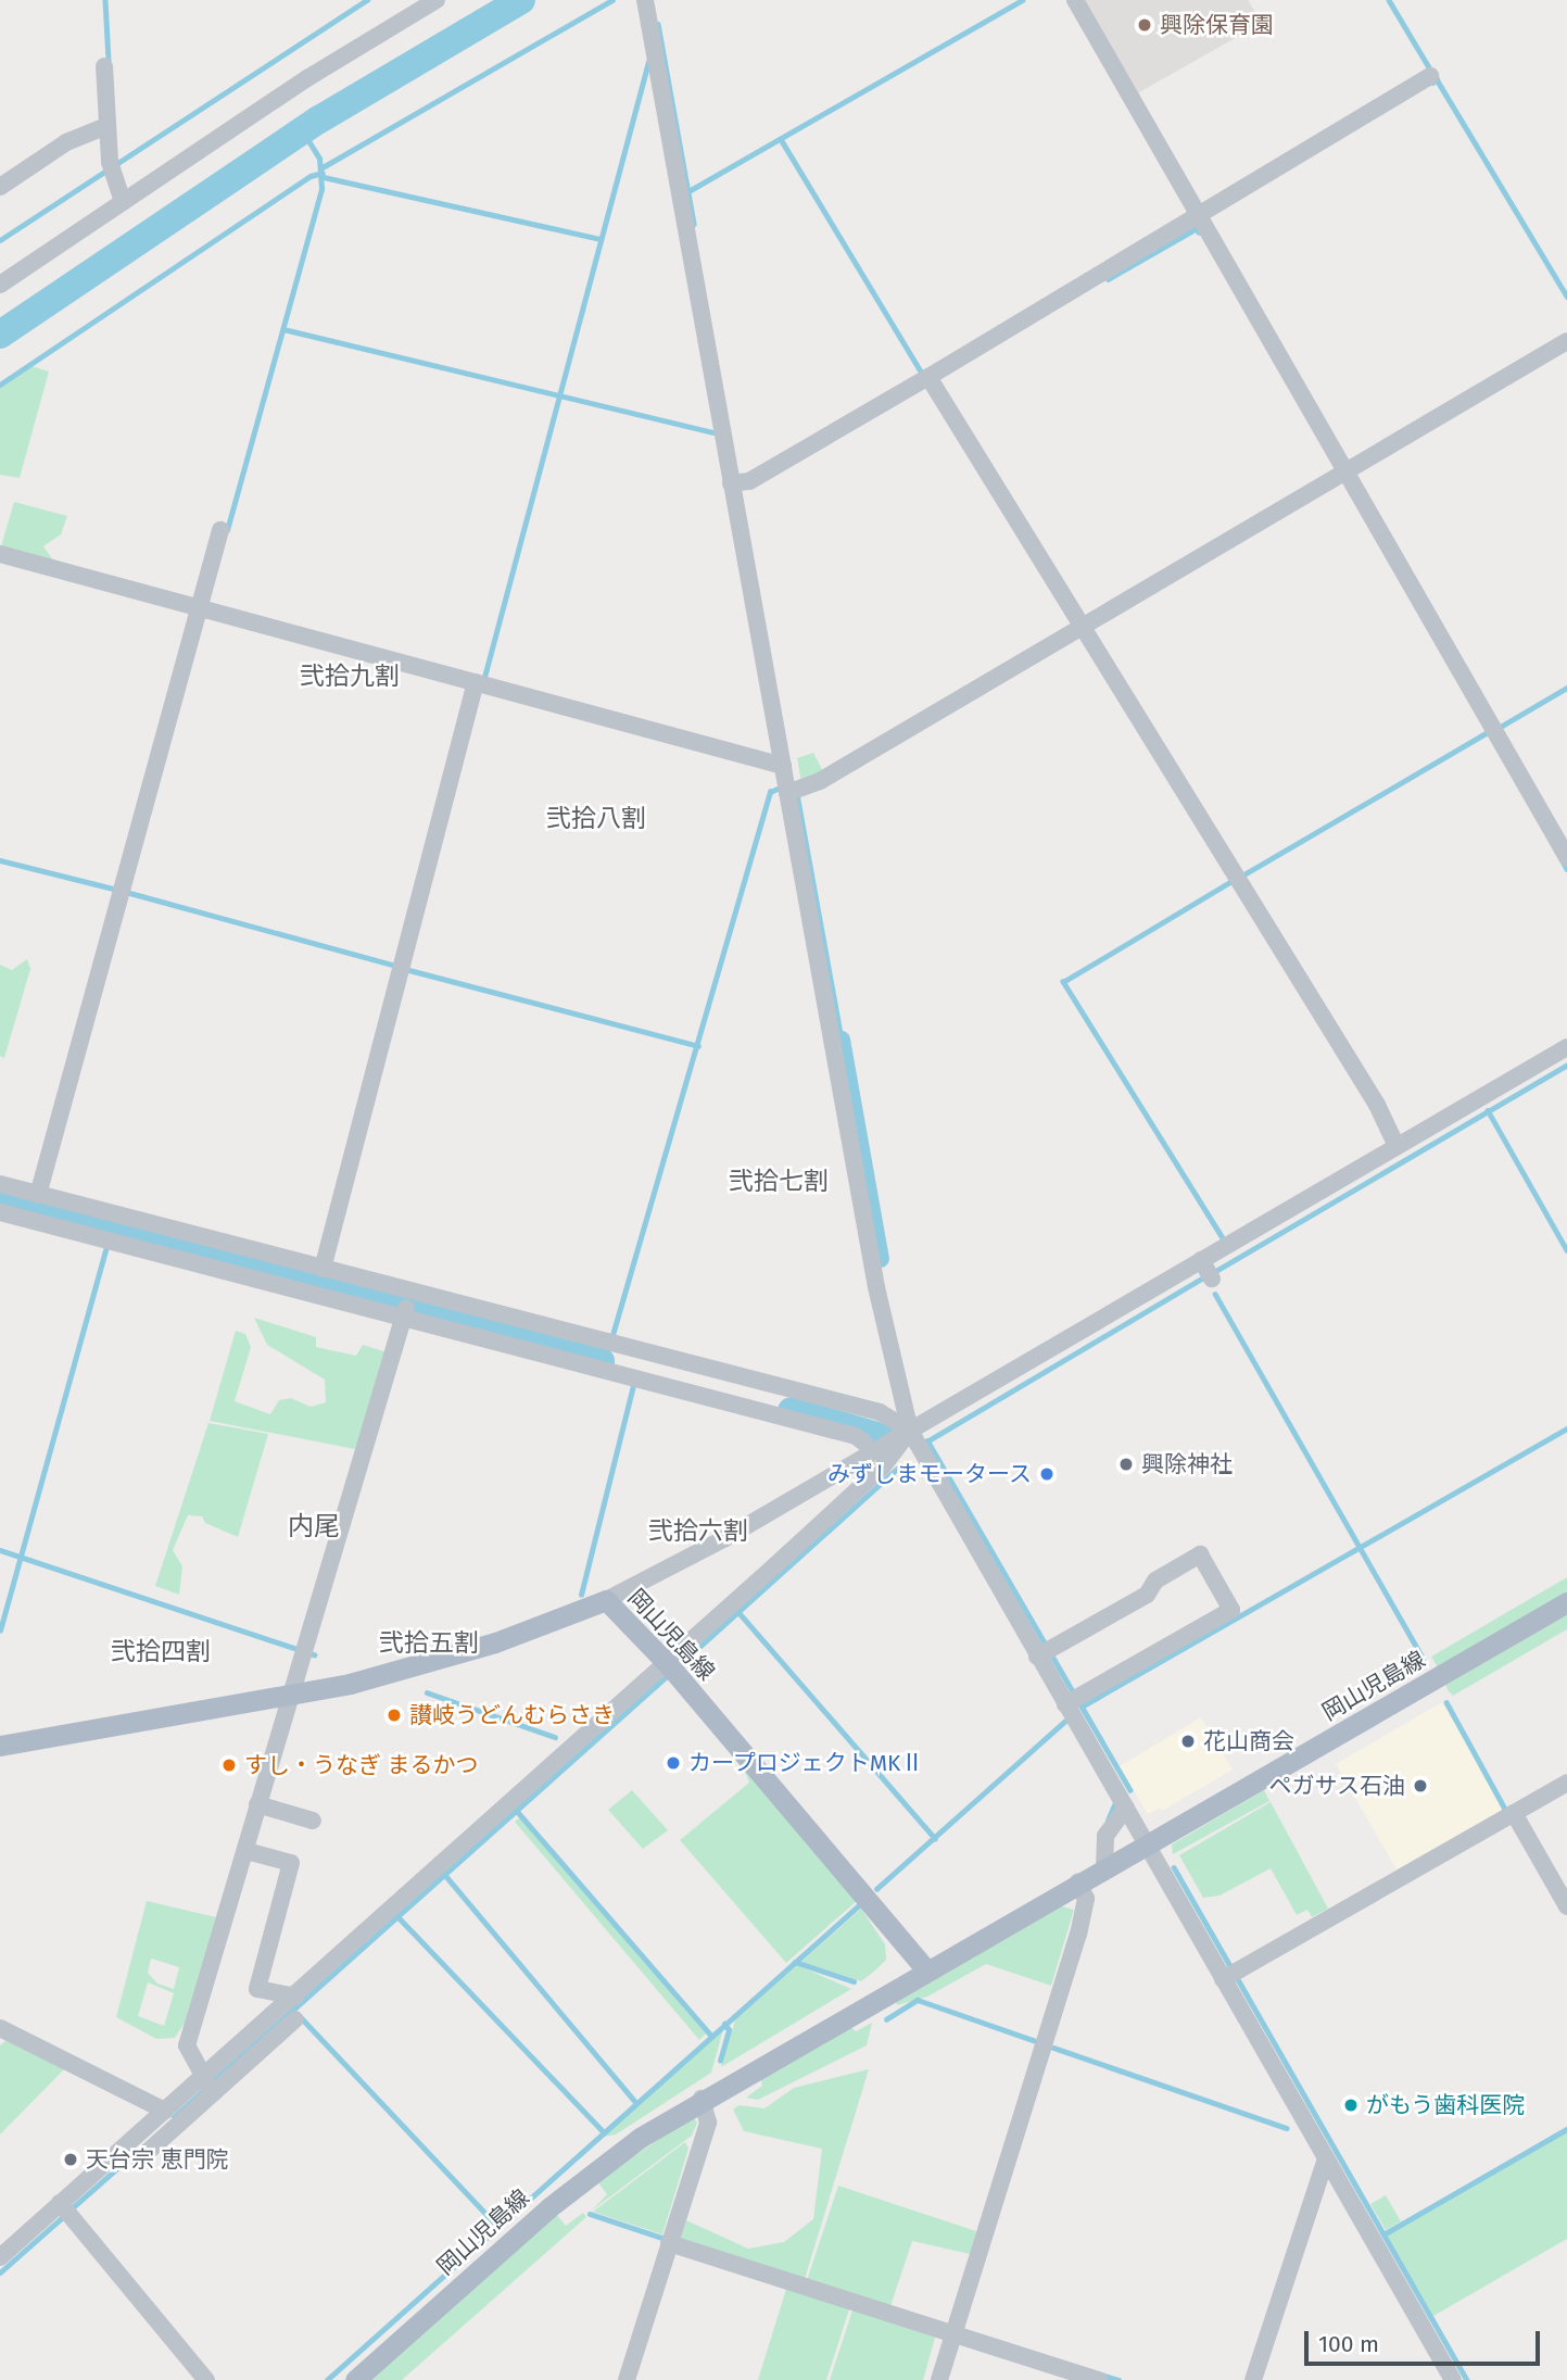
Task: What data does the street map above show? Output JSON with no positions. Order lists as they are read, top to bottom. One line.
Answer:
{"streets":{"main road":["岡山児島線"]},"districts":["弐拾九割","弐拾八割","弐拾七割","内尾","弐拾六割","弐拾五割","弐拾四割"],"places":["興除保育園","興除神社","みずしまモータース","讃岐うどんむらさき","花山商会","カープロジェクトMKⅡ","すし・うなぎ まるかつ","ペガサス石油","がもう歯科医院","天台宗 恵門院"],"scale_bar":"100 m"}
